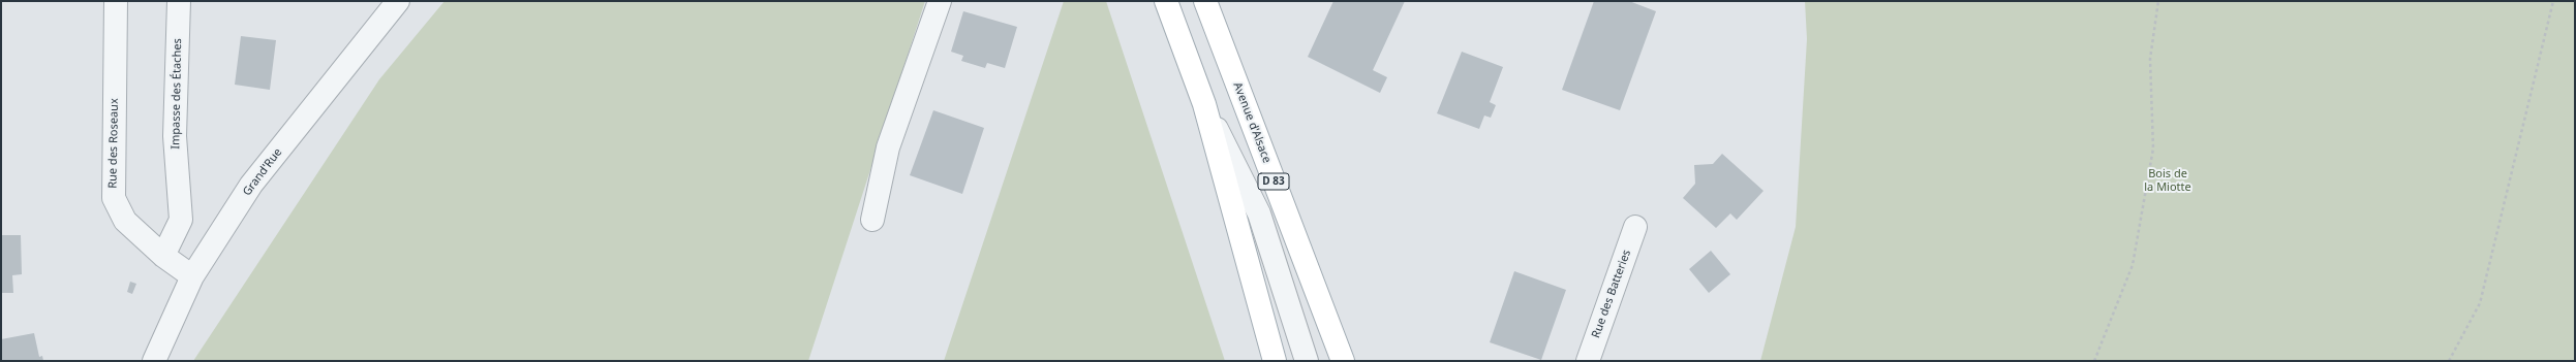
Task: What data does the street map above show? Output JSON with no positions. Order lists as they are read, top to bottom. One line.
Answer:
{"streets":{"main road":["Avenue d'Alsace","D 83"],"street":["Impasse des Étaches","Rue des Roseaux","Grand'Rue","Rue des Batteries"]},"crossings":[["Impasse des Étaches","Rue des Roseaux"],["Rue des Roseaux","Grand'Rue"]],"parks":["Bois de la Miotte"]}
